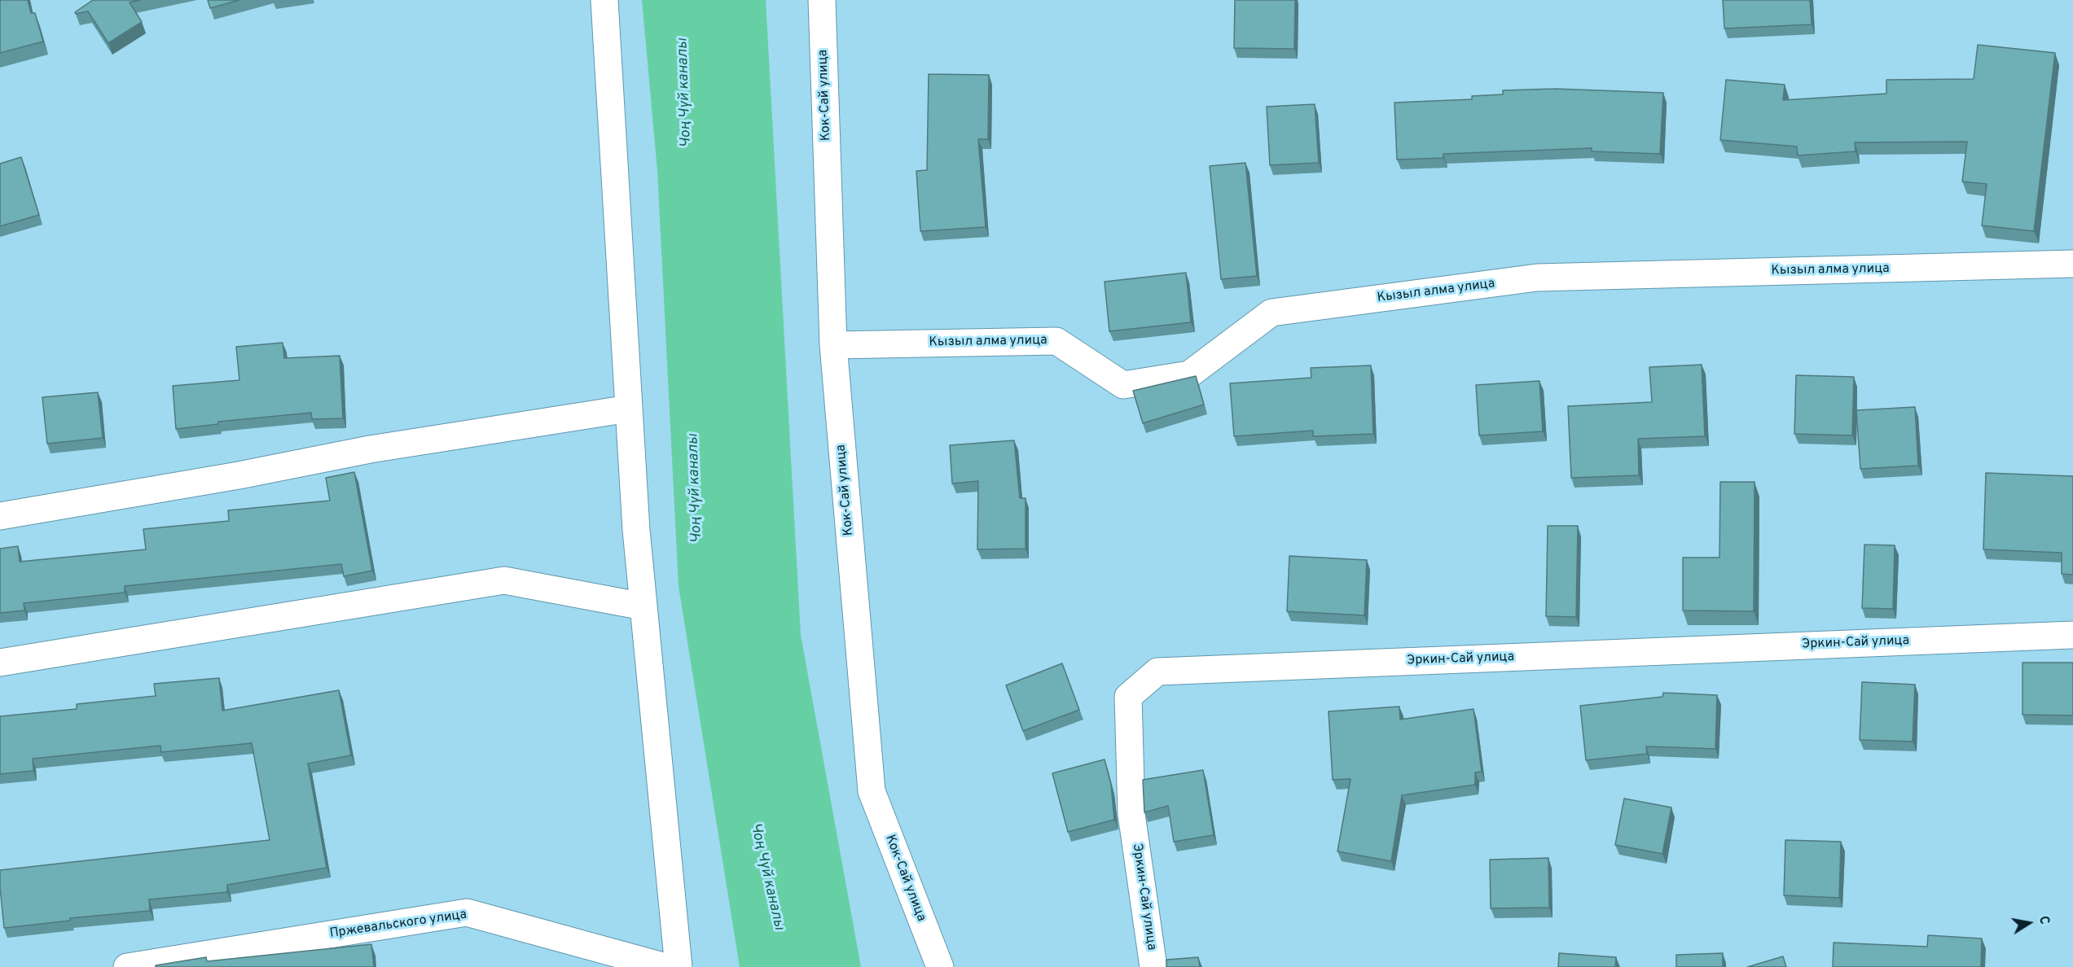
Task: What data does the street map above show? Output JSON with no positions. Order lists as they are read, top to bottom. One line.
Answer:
{"streets":{"street":["Кок-Сай улица","Кызыл алма улица","Эркин-Сай улица","Пржевальского улица"]},"crossings":[["Кок-Сай улица","Кызыл алма улица"]],"water":["Чоң Чүй каналы"],"north":"right"}
